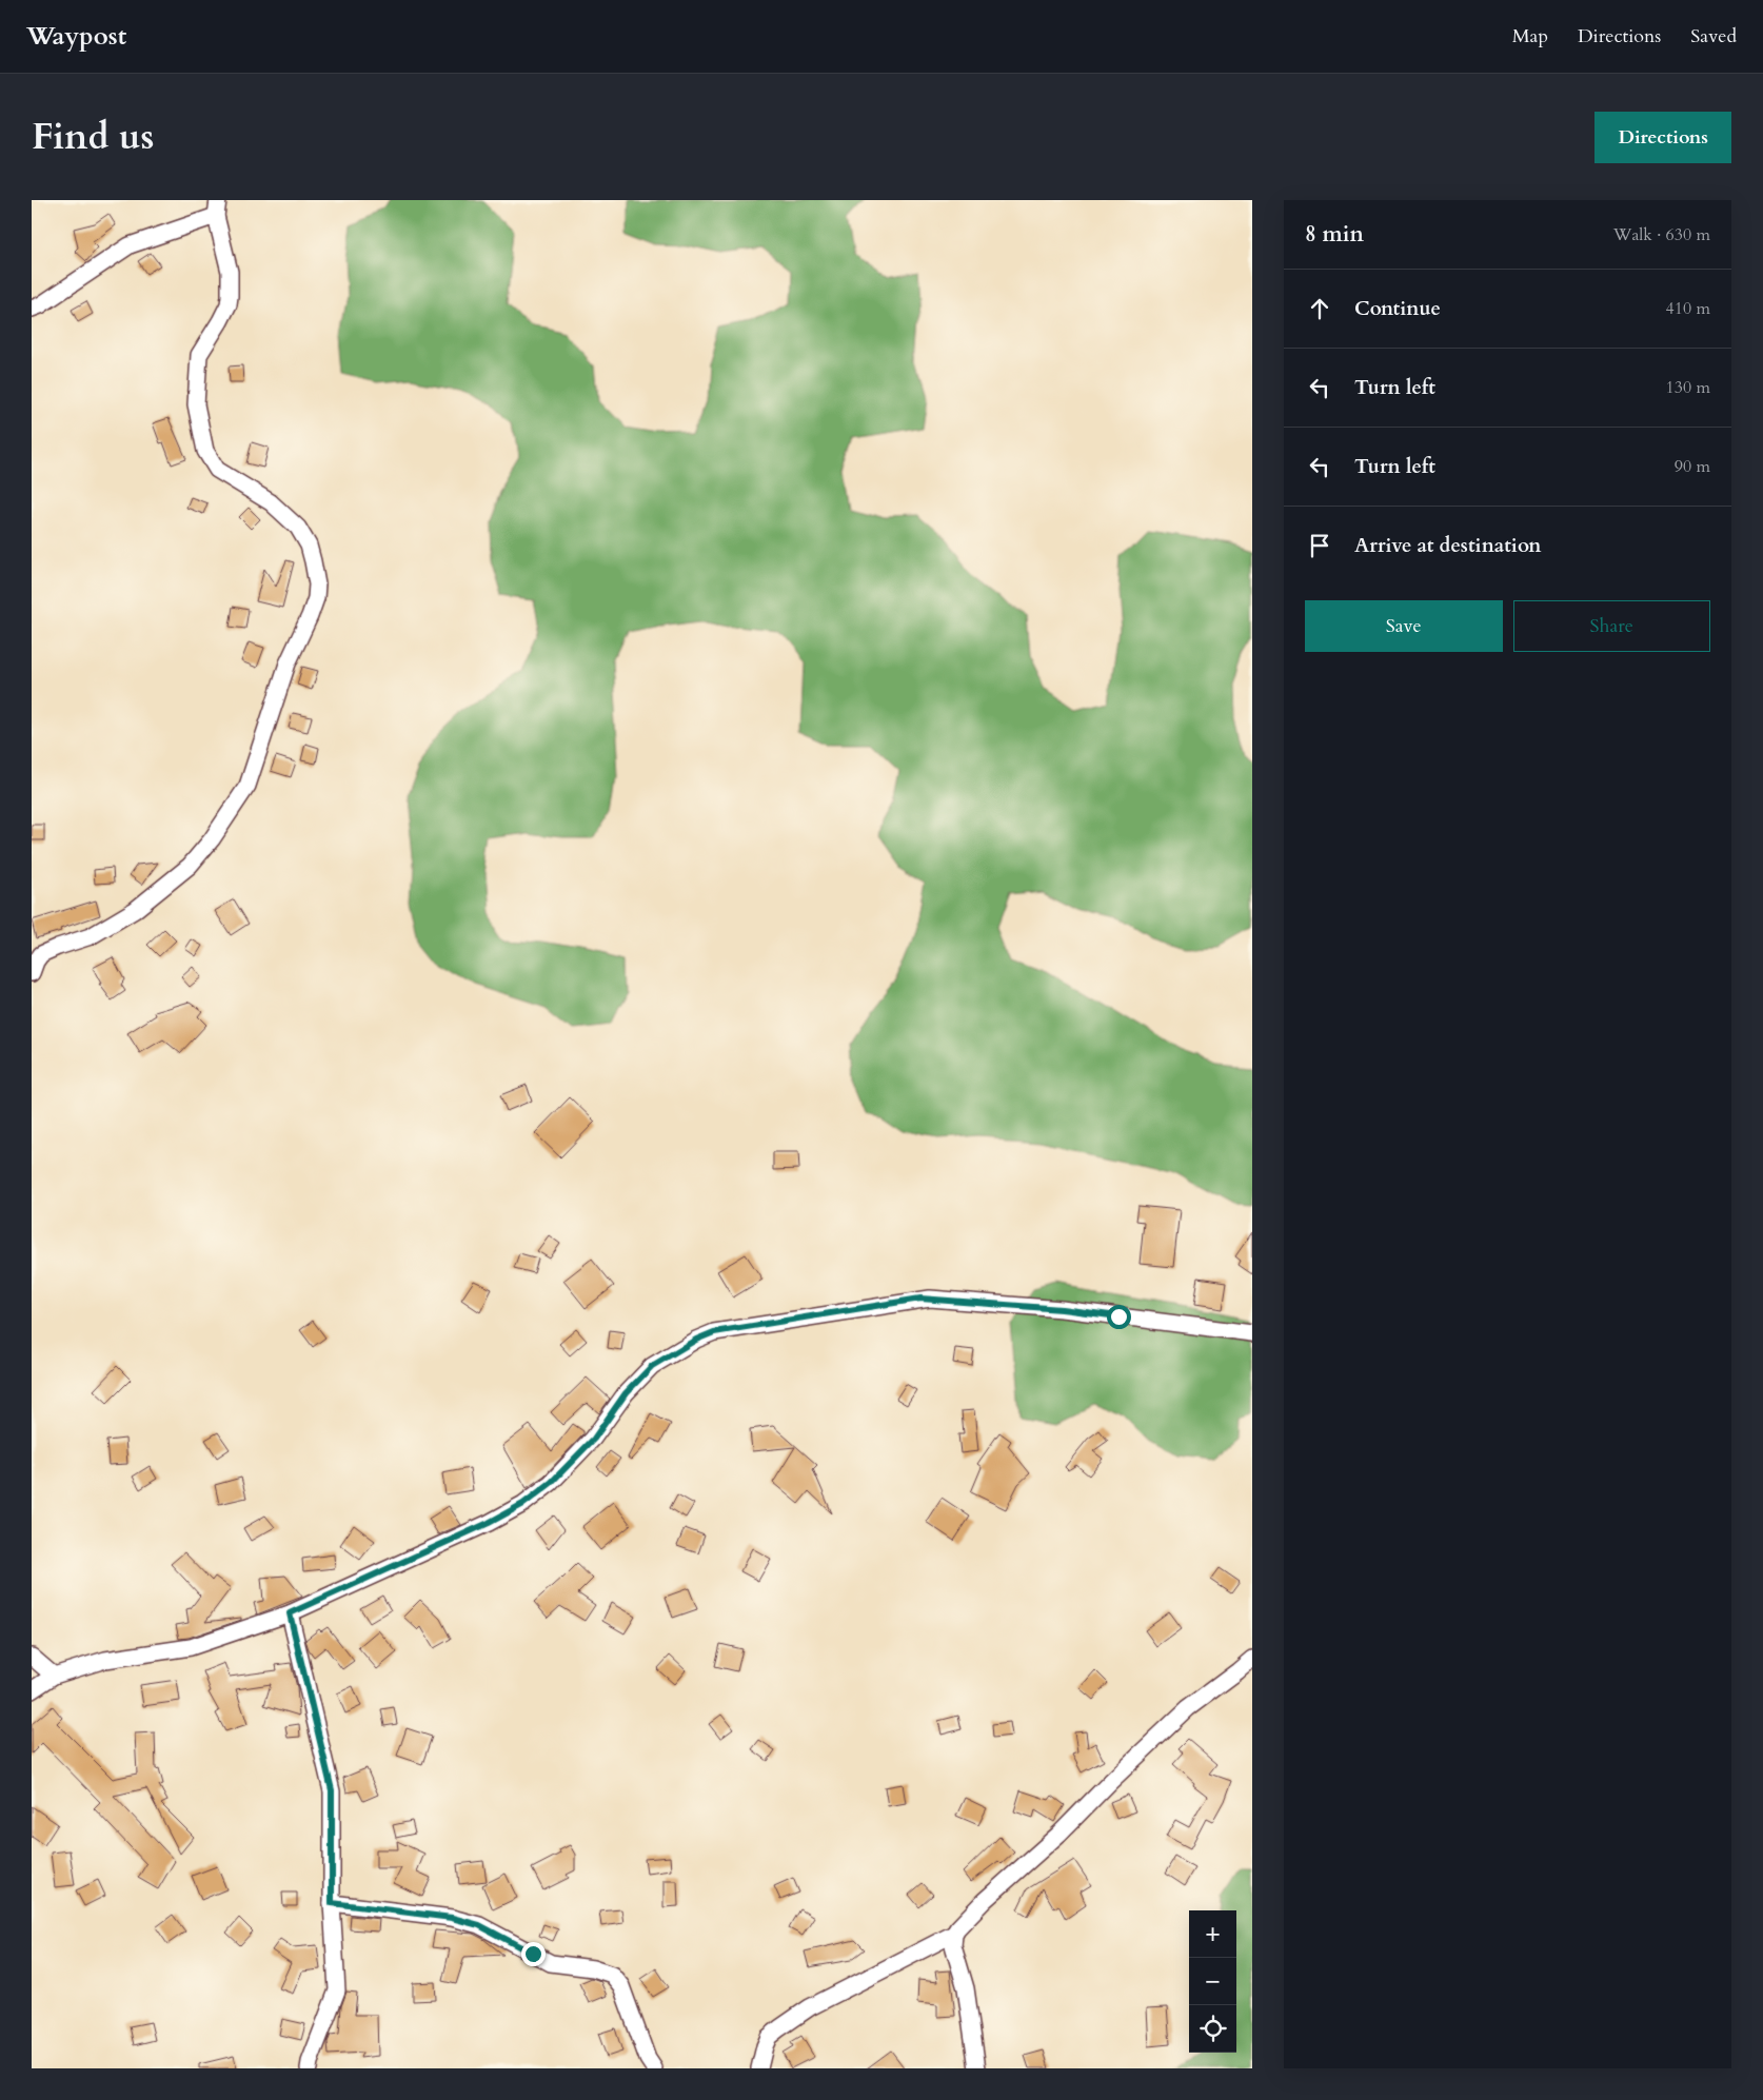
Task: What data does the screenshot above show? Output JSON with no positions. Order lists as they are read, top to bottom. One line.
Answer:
{"page":{"header":"Waypost","nav":["Map","Directions","Saved"],"title":"Find us","buttons":["Directions",["Save","Share"]],"heading":["8 min","Walk · 630 m"],"list":[["Continue","410 m"],["Turn left","130 m"],["Turn left","90 m"],"Arrive at destination"],"map_buttons":["+","−"]}}
